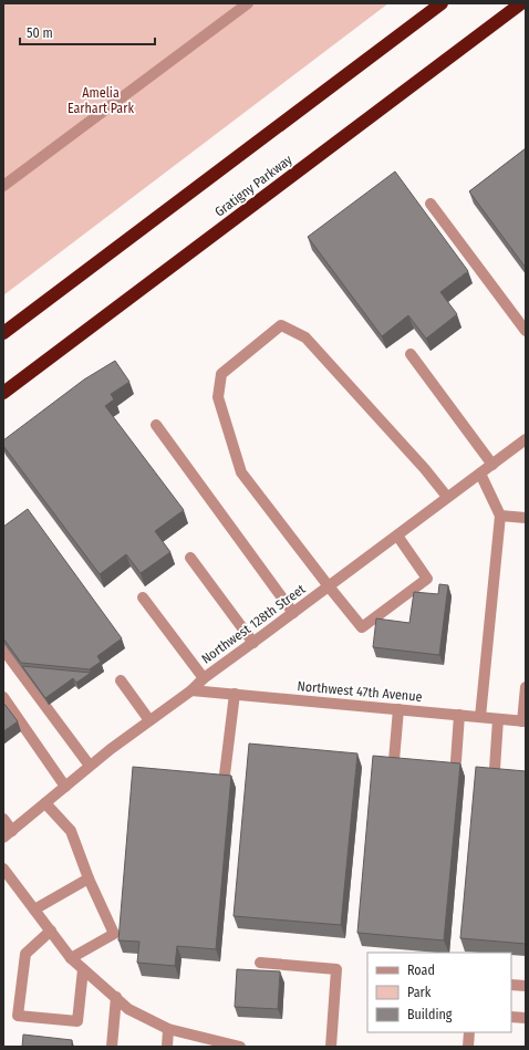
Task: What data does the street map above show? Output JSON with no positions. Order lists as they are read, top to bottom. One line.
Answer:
{"streets":{"highway":["Gratigny Parkway"],"street":["Northwest 128th Street","Northwest 47th Avenue"]},"crossings":[["Northwest 128th Street","Northwest 47th Avenue"]],"parks":["Amelia Earhart Park"],"legend":["Road","Park","Building"],"scale_bar":"50 m"}
